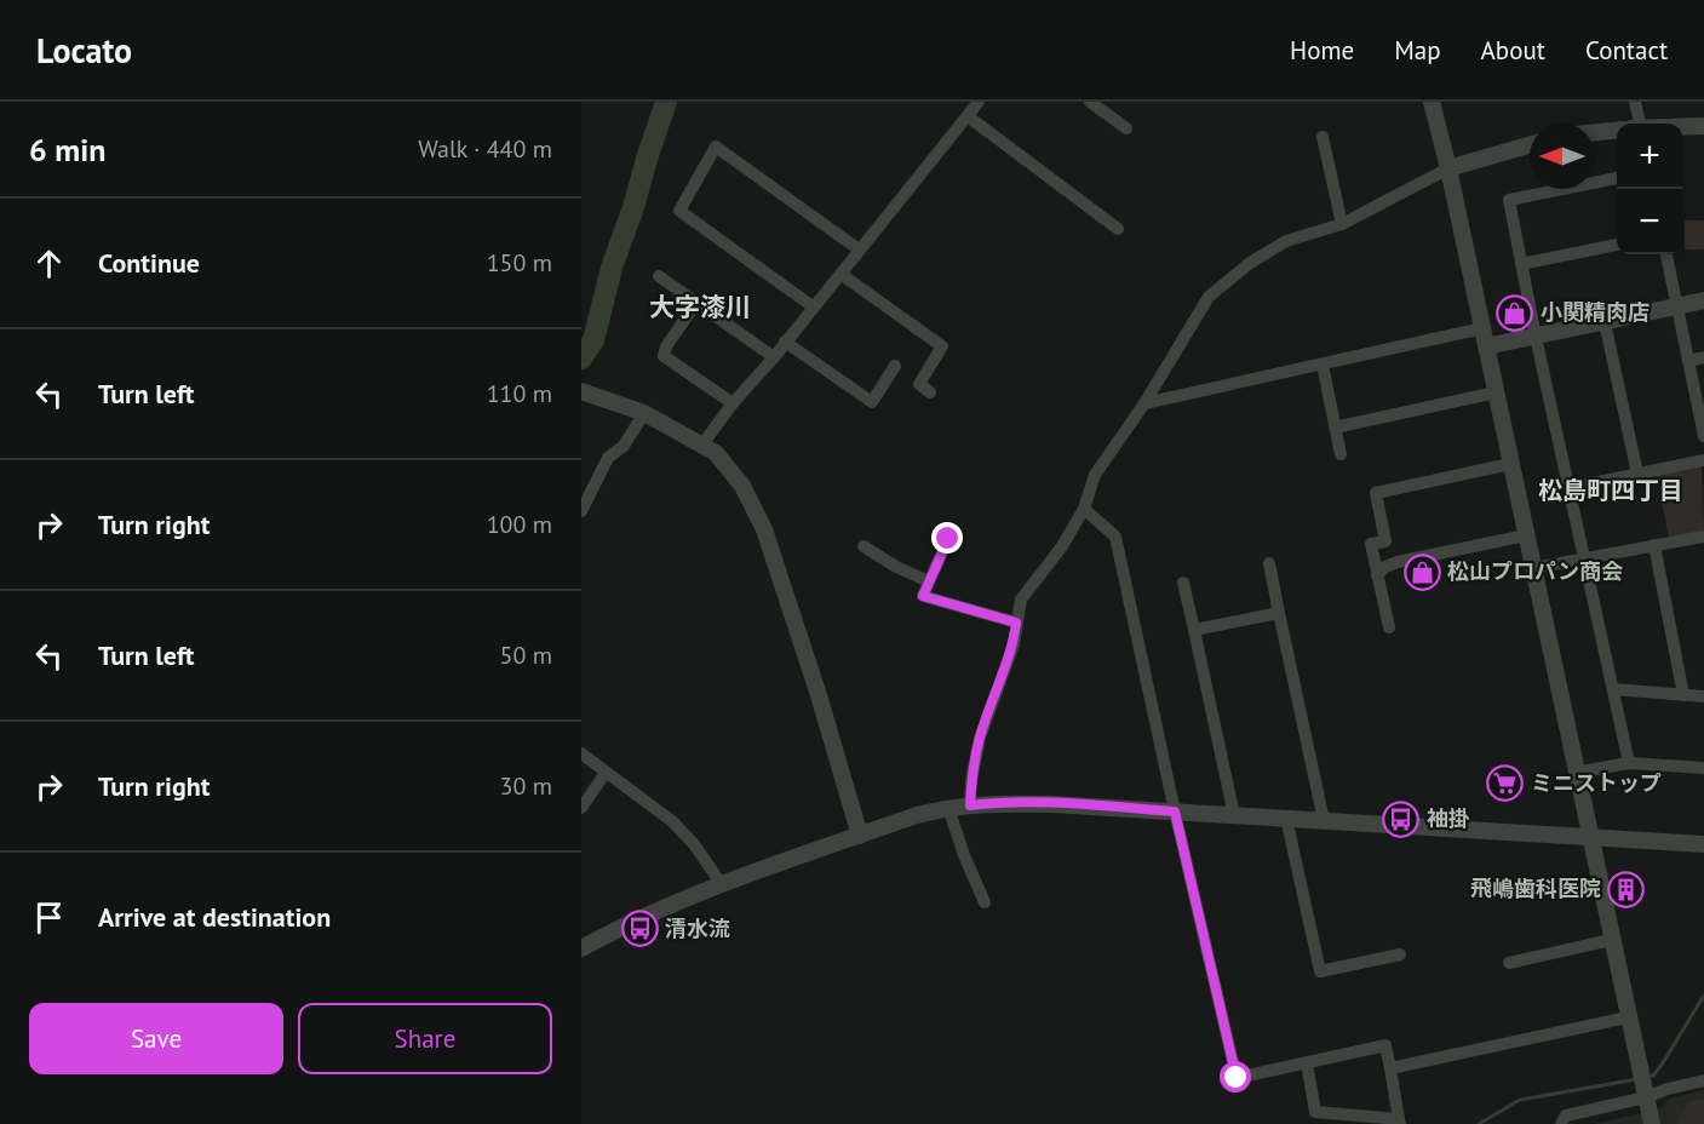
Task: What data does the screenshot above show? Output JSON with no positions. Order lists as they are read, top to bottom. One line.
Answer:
{"districts":["大字漆川","松島町四丁目"],"places":{"shop":["小関精肉店","松山プロパン商会"],"supermarket":["ミニストップ"],"bus stop":["袖掛","清水流"],"building":["飛嶋歯科医院"]},"north":"left","page":{"header":"Locato","nav":["Home","Map","About","Contact"],"heading":["6 min","Walk · 440 m"],"map_buttons":["+","−"],"list":[["Continue","150 m"],["Turn left","110 m"],["Turn right","100 m"],["Turn left","50 m"],["Turn right","30 m"],"Arrive at destination"],"buttons":["Save","Share"]}}
